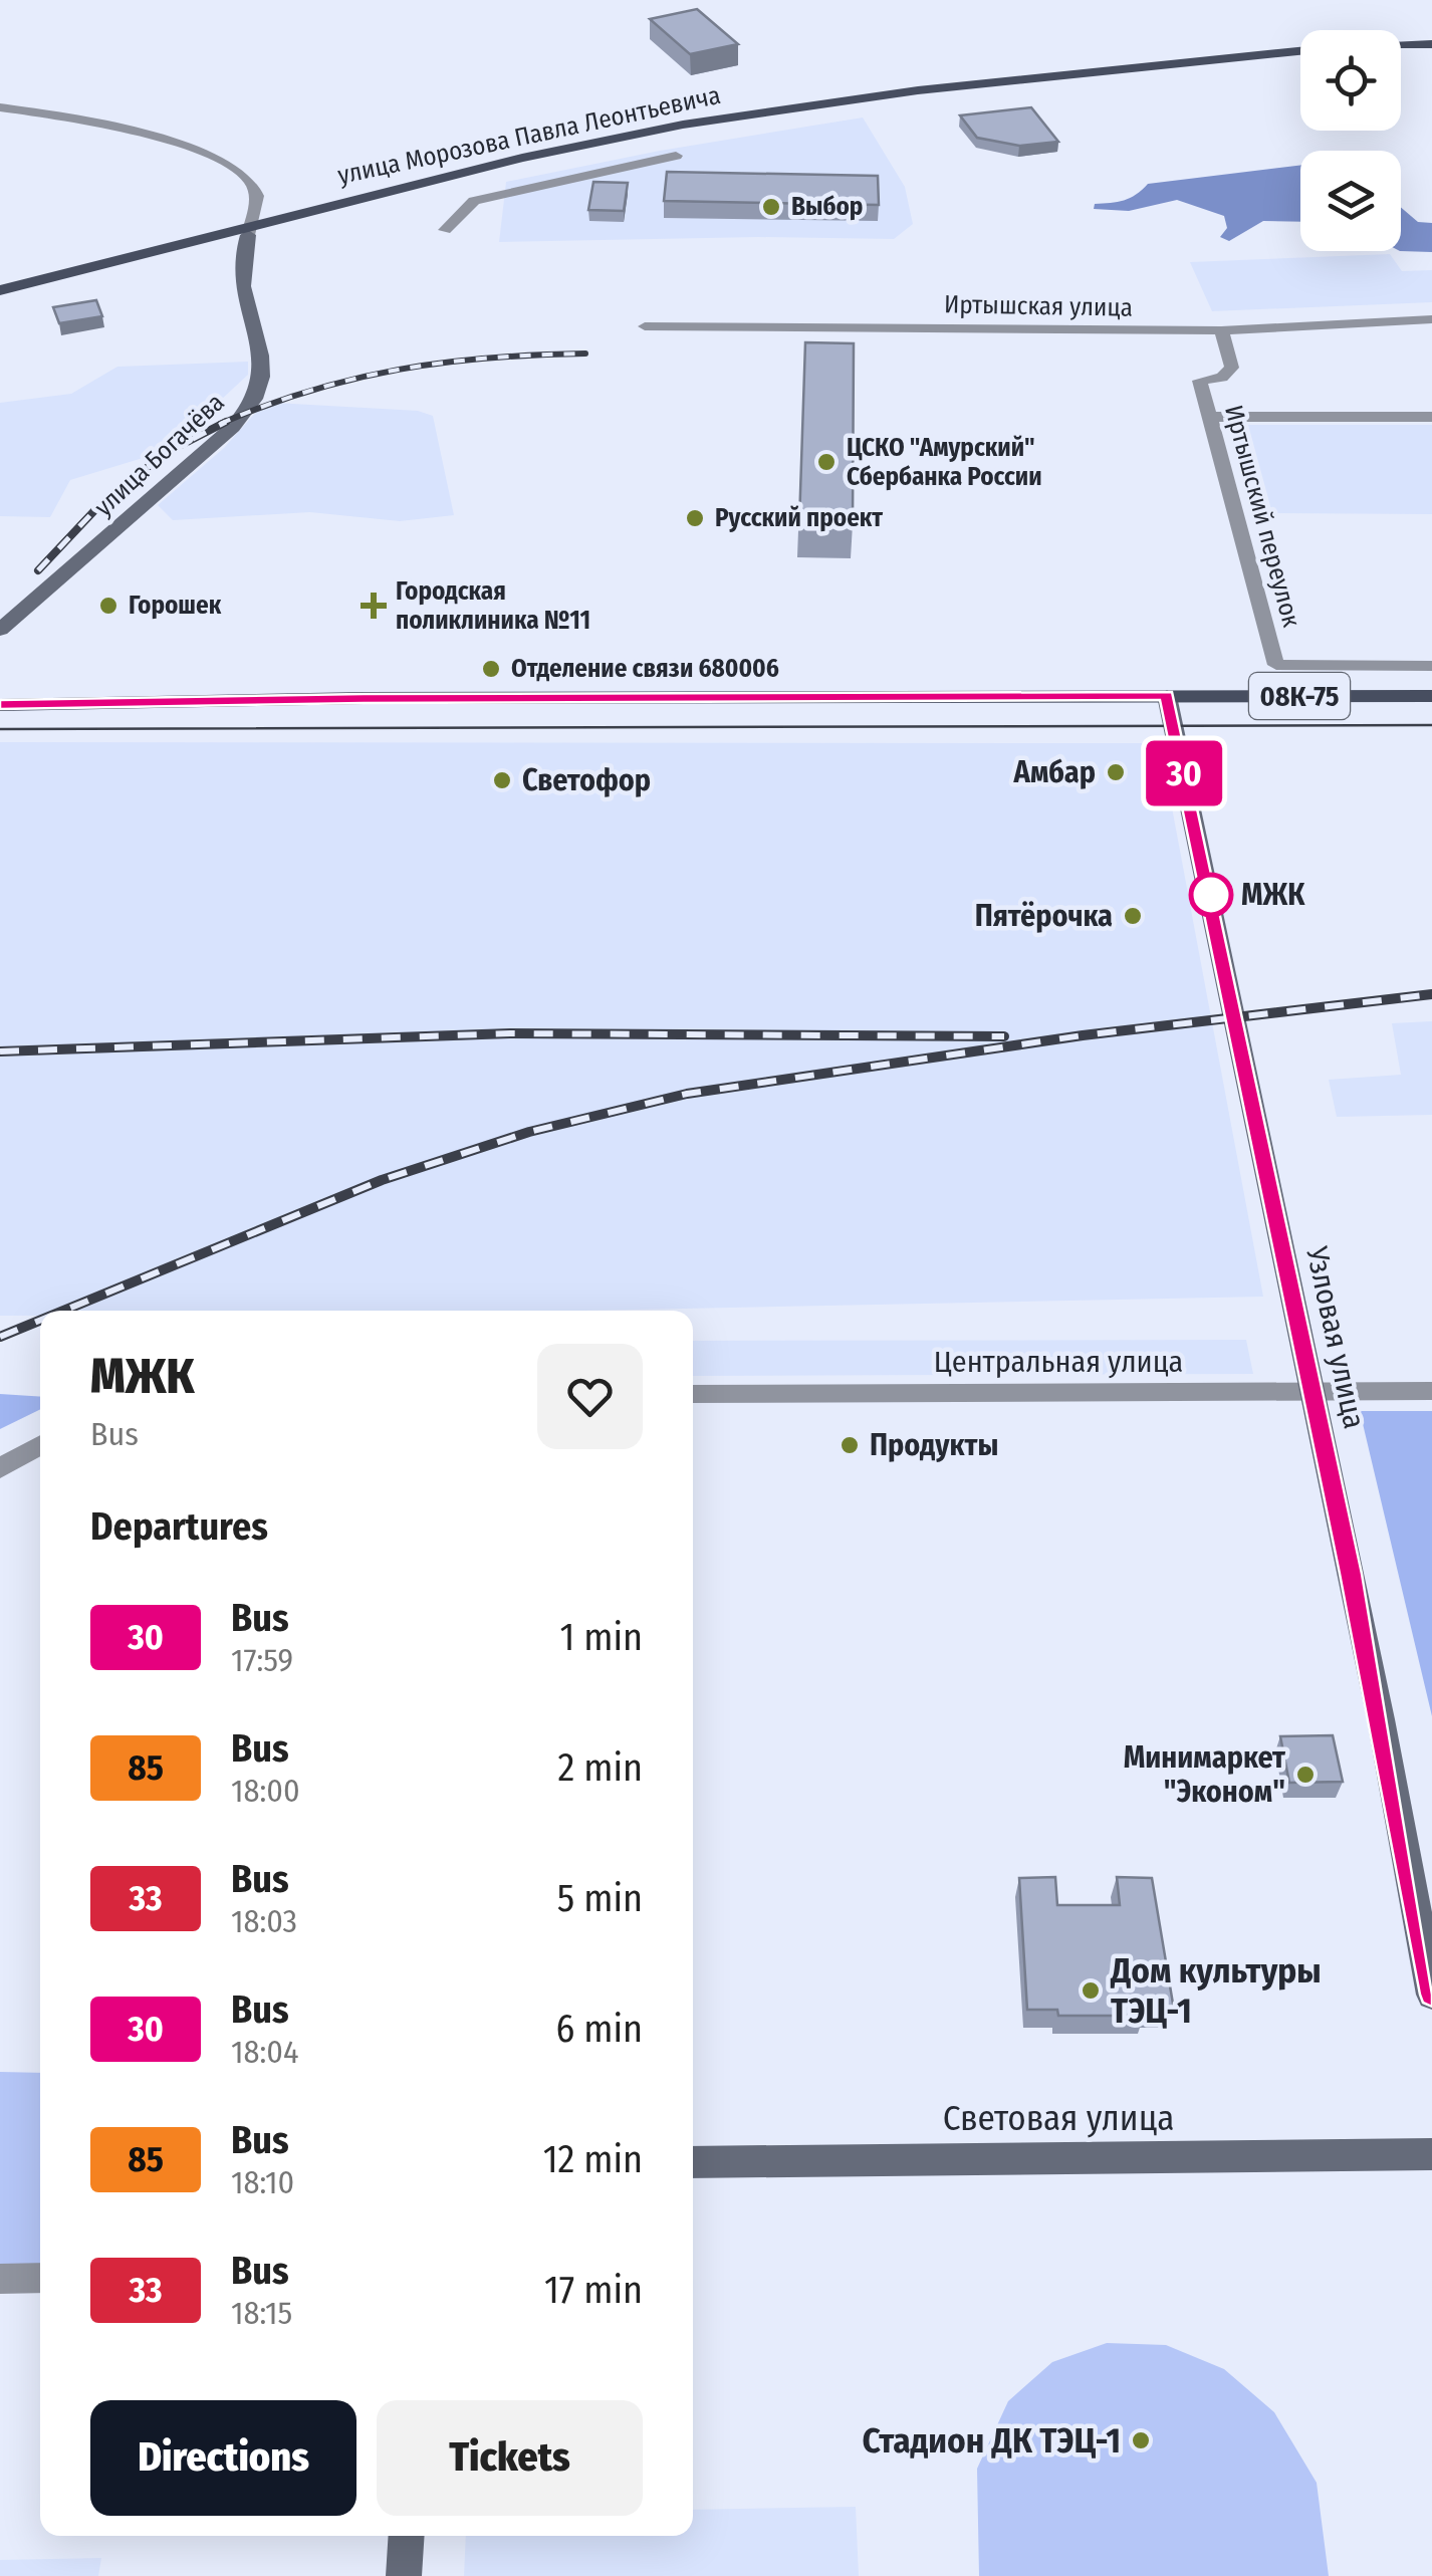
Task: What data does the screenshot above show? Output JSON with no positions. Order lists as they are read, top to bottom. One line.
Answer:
{"streets":{"main road":["улица Морозова Павла Леонтьевича","08К-75"],"street":["Иртышская улица","улица Богачёва","Иртышский переулок","Узловая улица","Центральная улица","Световая улица"]},"crossings":[["улица Морозова Павла Леонтьевича","улица Богачёва"],["Иртышская улица","Иртышский переулок"],["08К-75","Узловая улица"],["Узловая улица","Центральная улица"]],"places":{"other":["Выбор","ЦСКО \"Амурский\" Сбербанка России","Русский проект","Горошек","Отделение связи 680006","Амбар","Светофор","МЖК","Пятёрочка","Продукты","Минимаркет \"Эконом\"","Дом культуры ТЭЦ-1","Стадион ДК ТЭЦ-1"],"health":["Городская поликлиника №11"]},"lines":["bus line 30"],"page":{"on_map":"30","heading":[["МЖК","Bus"],"Departures"],"list":[{"mark":"30","name":"Bus","note":"17:59","value":"1 min"},{"mark":"85","name":"Bus","note":"18:00","value":"2 min"},{"mark":"33","name":"Bus","note":"18:03","value":"5 min"},{"mark":"30","name":"Bus","note":"18:04","value":"6 min"},{"mark":"85","name":"Bus","note":"18:10","value":"12 min"},{"mark":"33","name":"Bus","note":"18:15","value":"17 min"}],"buttons":["Directions","Tickets"]}}
